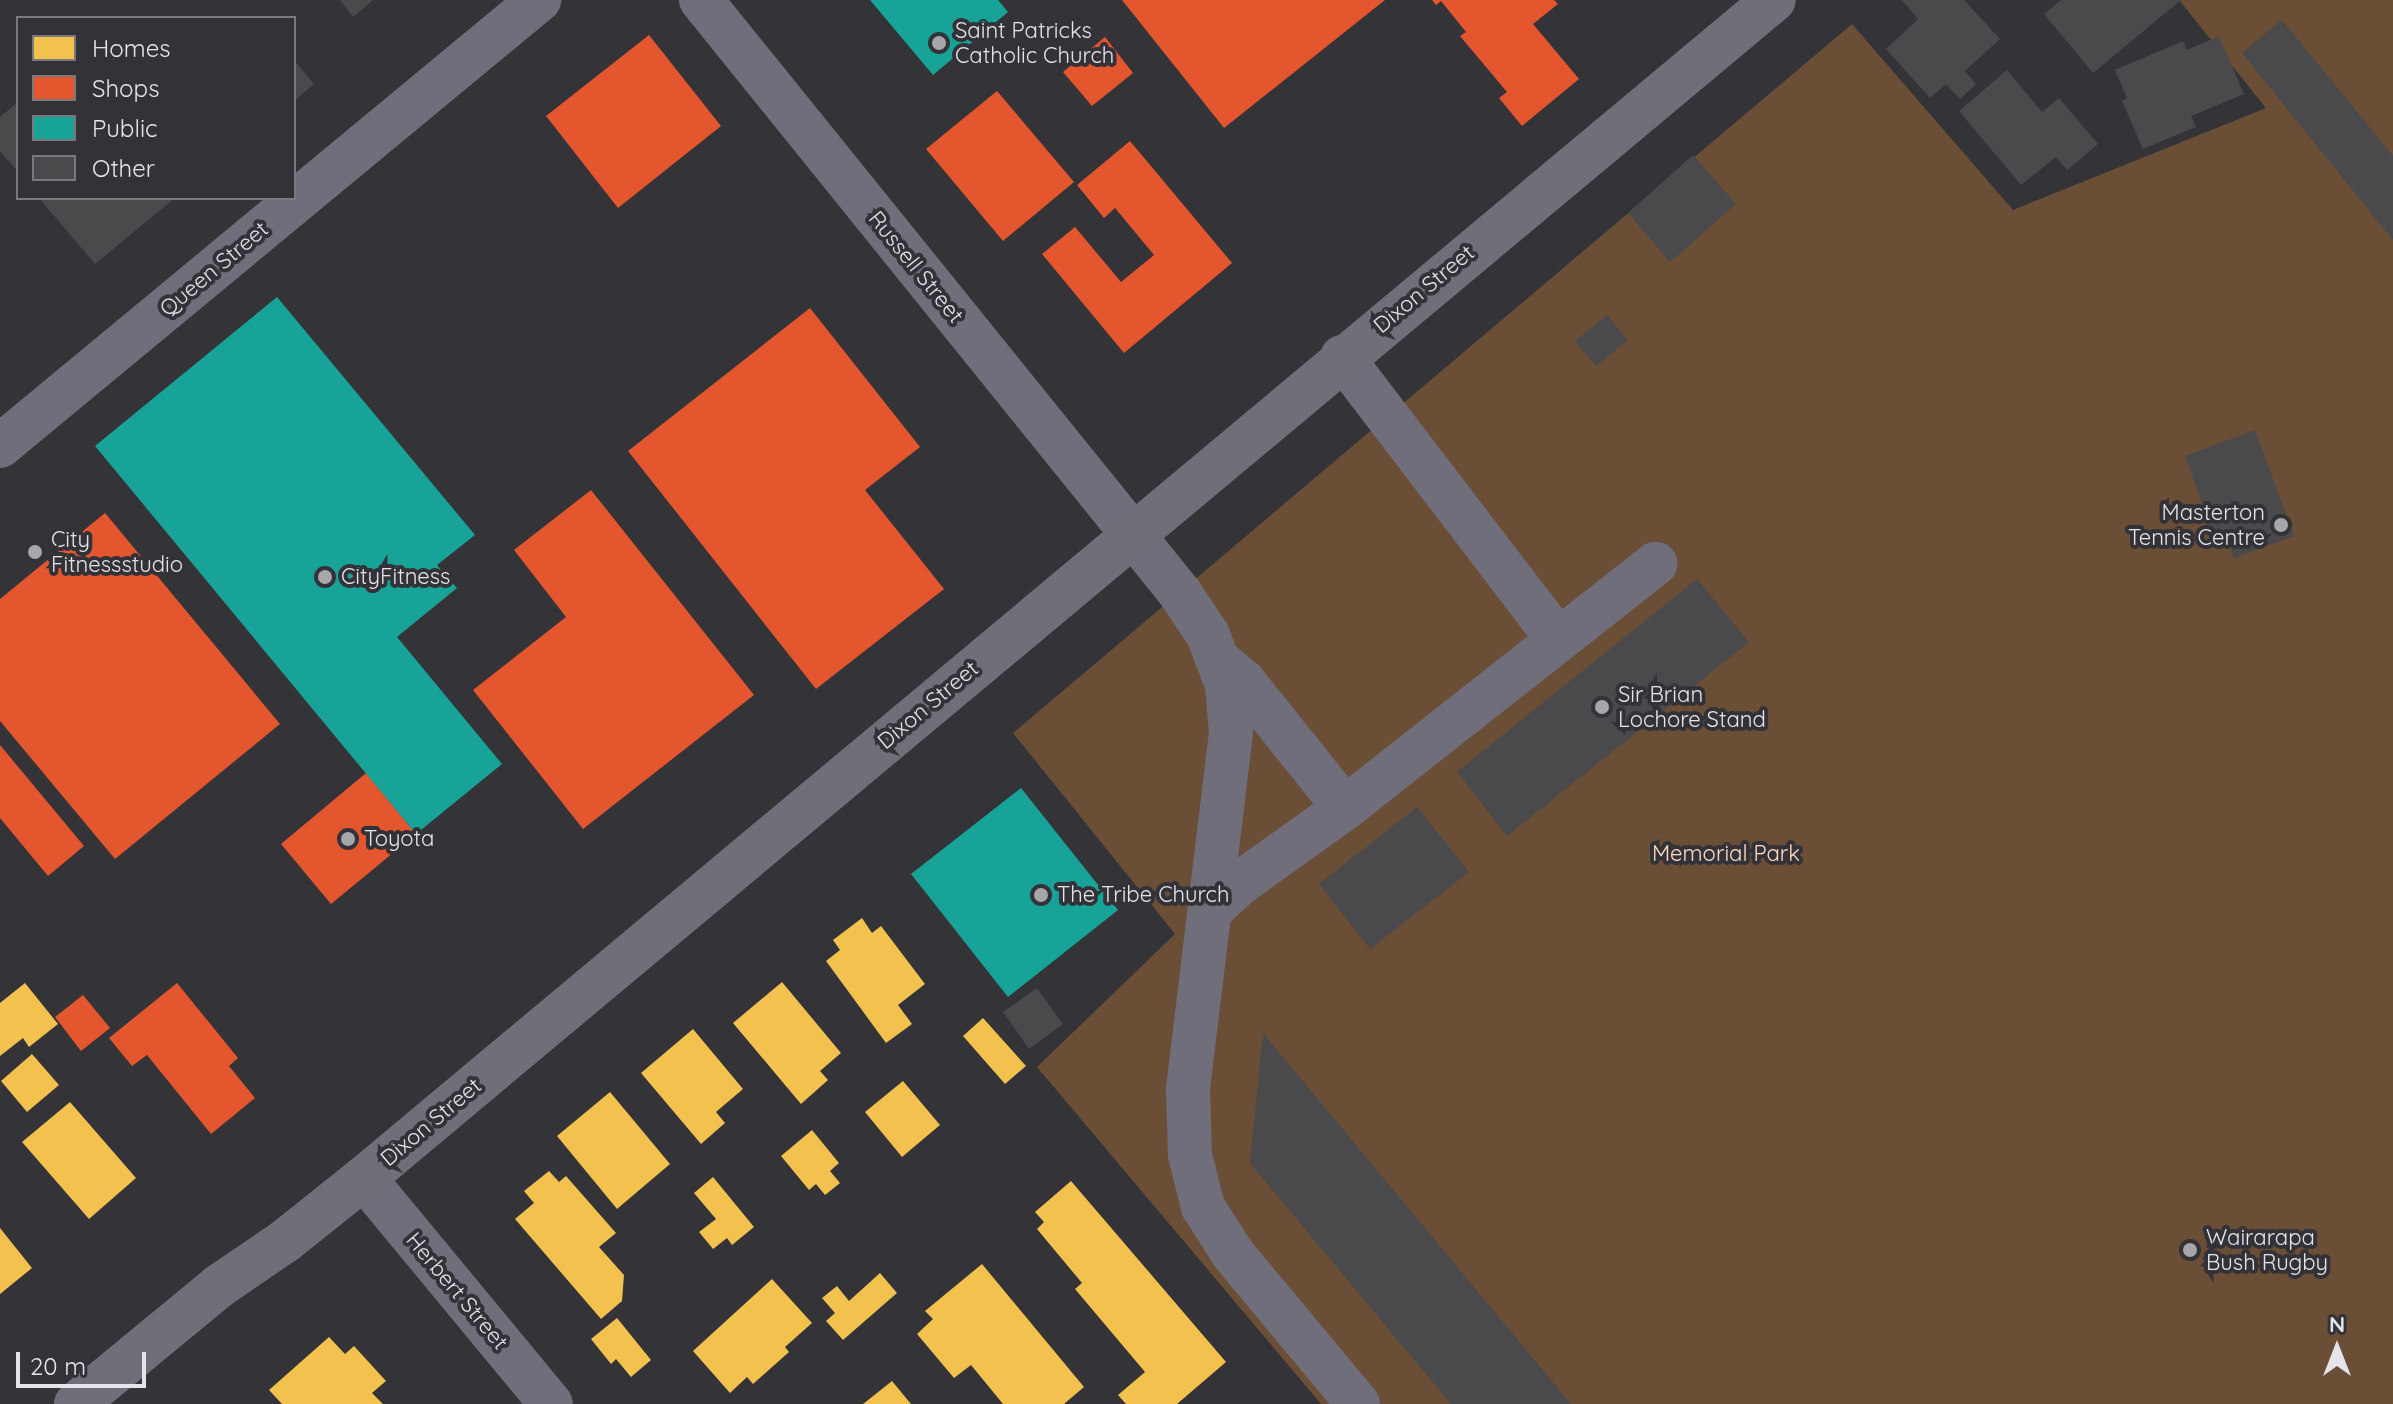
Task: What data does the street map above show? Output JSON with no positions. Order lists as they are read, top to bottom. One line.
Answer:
{"streets":{"main road":["Dixon Street"],"street":["Russell Street","Queen Street","Herbert Street"]},"crossings":[["Russell Street","Dixon Street"],["Dixon Street","Herbert Street"]],"parks":["Memorial Park"],"places":["Saint Patricks Catholic Church","Masterton Tennis Centre","City Fitnessstudio","CityFitness","Sir Brian Lochore Stand","Toyota","The Tribe Church","Wairarapa Bush Rugby"],"legend":["Homes","Shops","Public","Other"],"scale_bar":"20 m","north":"top"}
